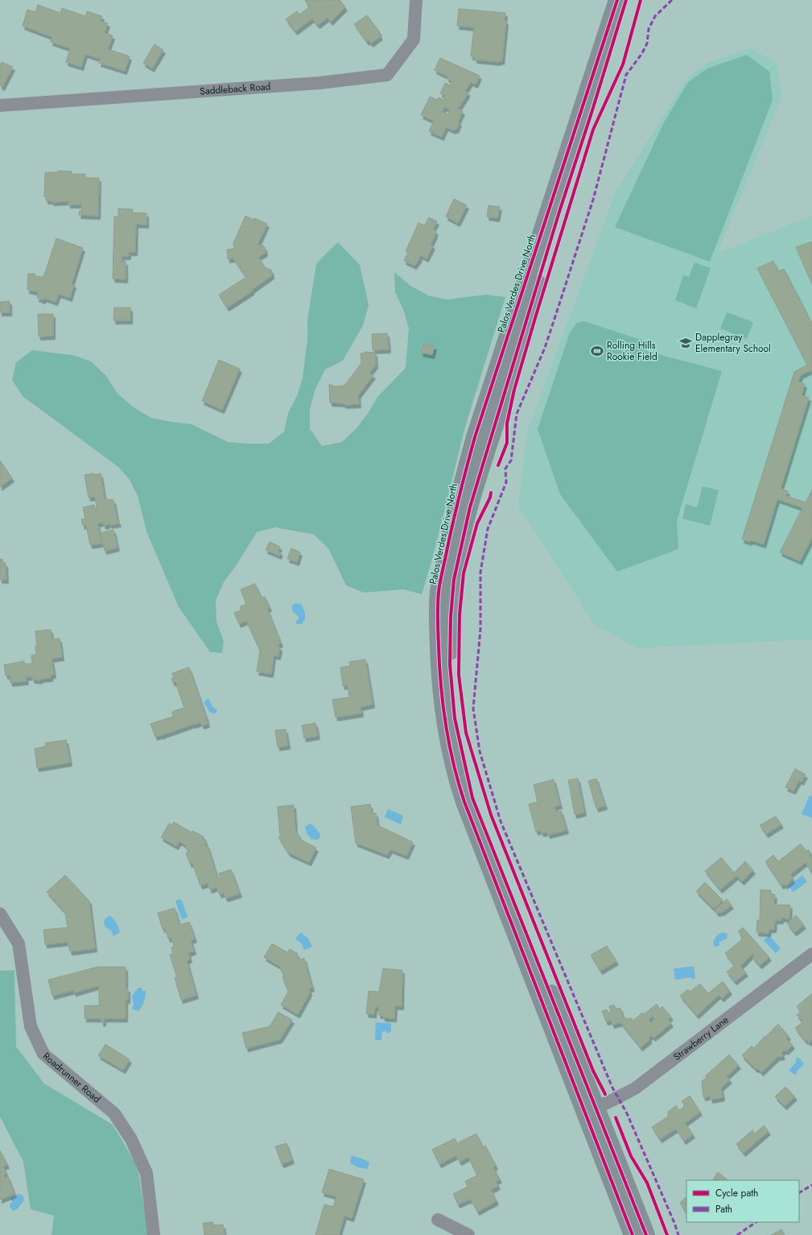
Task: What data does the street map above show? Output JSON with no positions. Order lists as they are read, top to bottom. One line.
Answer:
{"streets":{"main road":["Palos Verdes Drive North"],"street":["Saddleback Road","Strawberry Lane","Roadrunner Road"]},"crossings":[["Palos Verdes Drive North","Strawberry Lane"]],"places":{"school or university":["Dapplegray Elementary School"],"sports":["Rolling Hills Rookie Field"]},"legend":["Cycle path","Path"]}
